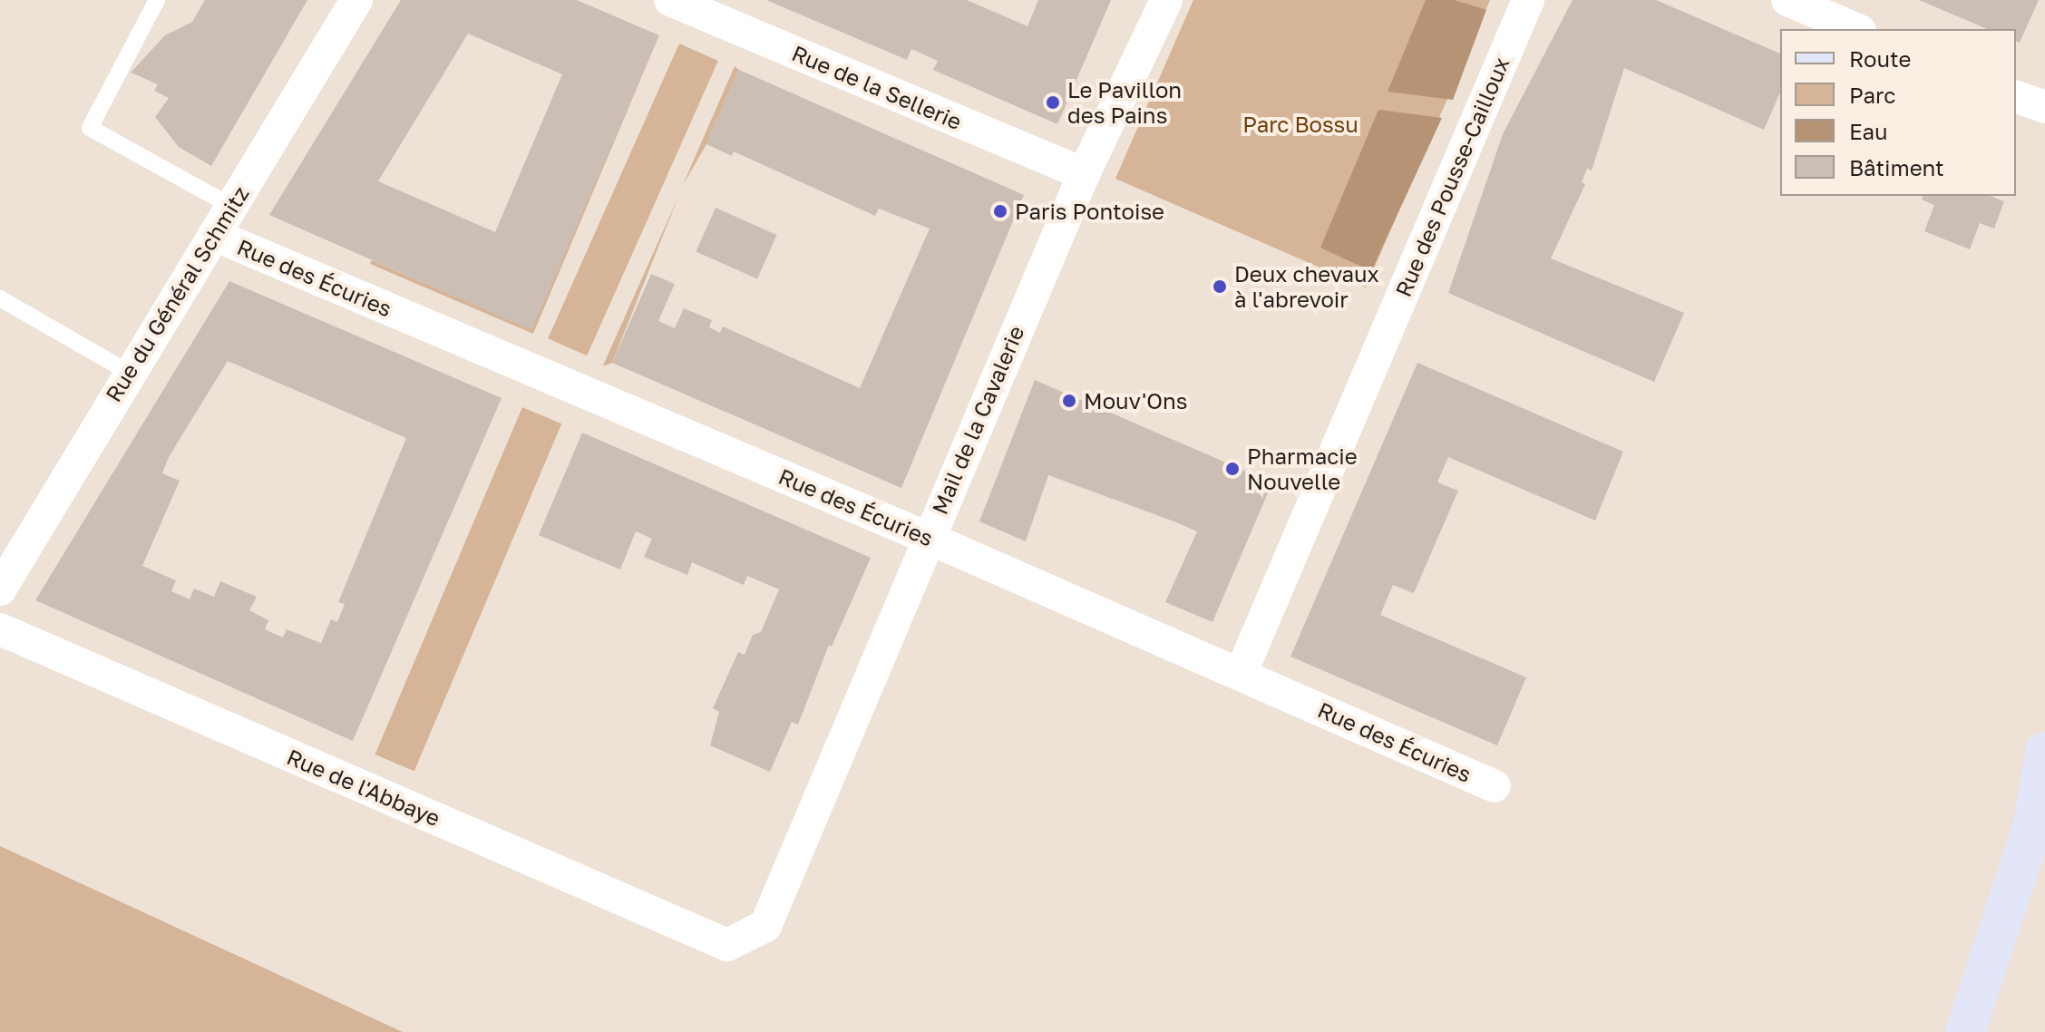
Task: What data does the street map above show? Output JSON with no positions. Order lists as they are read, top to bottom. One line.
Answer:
{"streets":{"street":["Rue de la Sellerie","Rue des Pousse-Cailloux","Rue des Écuries","Rue du Général Schmitz","Mail de la Cavalerie","Rue de l'Abbaye"]},"crossings":[["Rue de la Sellerie","Mail de la Cavalerie"],["Rue des Pousse-Cailloux","Rue des Écuries"],["Rue des Écuries","Rue du Général Schmitz"],["Rue des Écuries","Mail de la Cavalerie"],["Mail de la Cavalerie","Rue de l'Abbaye"]],"parks":["Parc Bossu"],"places":["Le Pavillon des Pains","Paris Pontoise","Deux chevaux à l'abrevoir","Mouv'Ons","Pharmacie Nouvelle"],"legend":["Route","Parc","Eau","Bâtiment"]}
